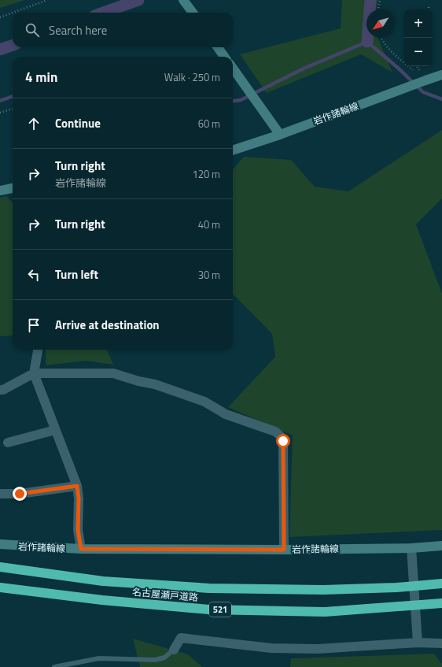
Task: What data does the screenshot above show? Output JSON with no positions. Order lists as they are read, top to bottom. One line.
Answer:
{"streets":{"highway":["名古屋瀬戸道路","521"],"main road":["岩作諸輪線"]},"north":"bottom left","page":{"map_buttons":["+","−"],"search":"Search here","heading":["4 min","Walk · 250 m"],"list":[["Continue","60 m"],["Turn right","岩作諸輪線","120 m"],["Turn right","40 m"],["Turn left","30 m"],"Arrive at destination"]}}
